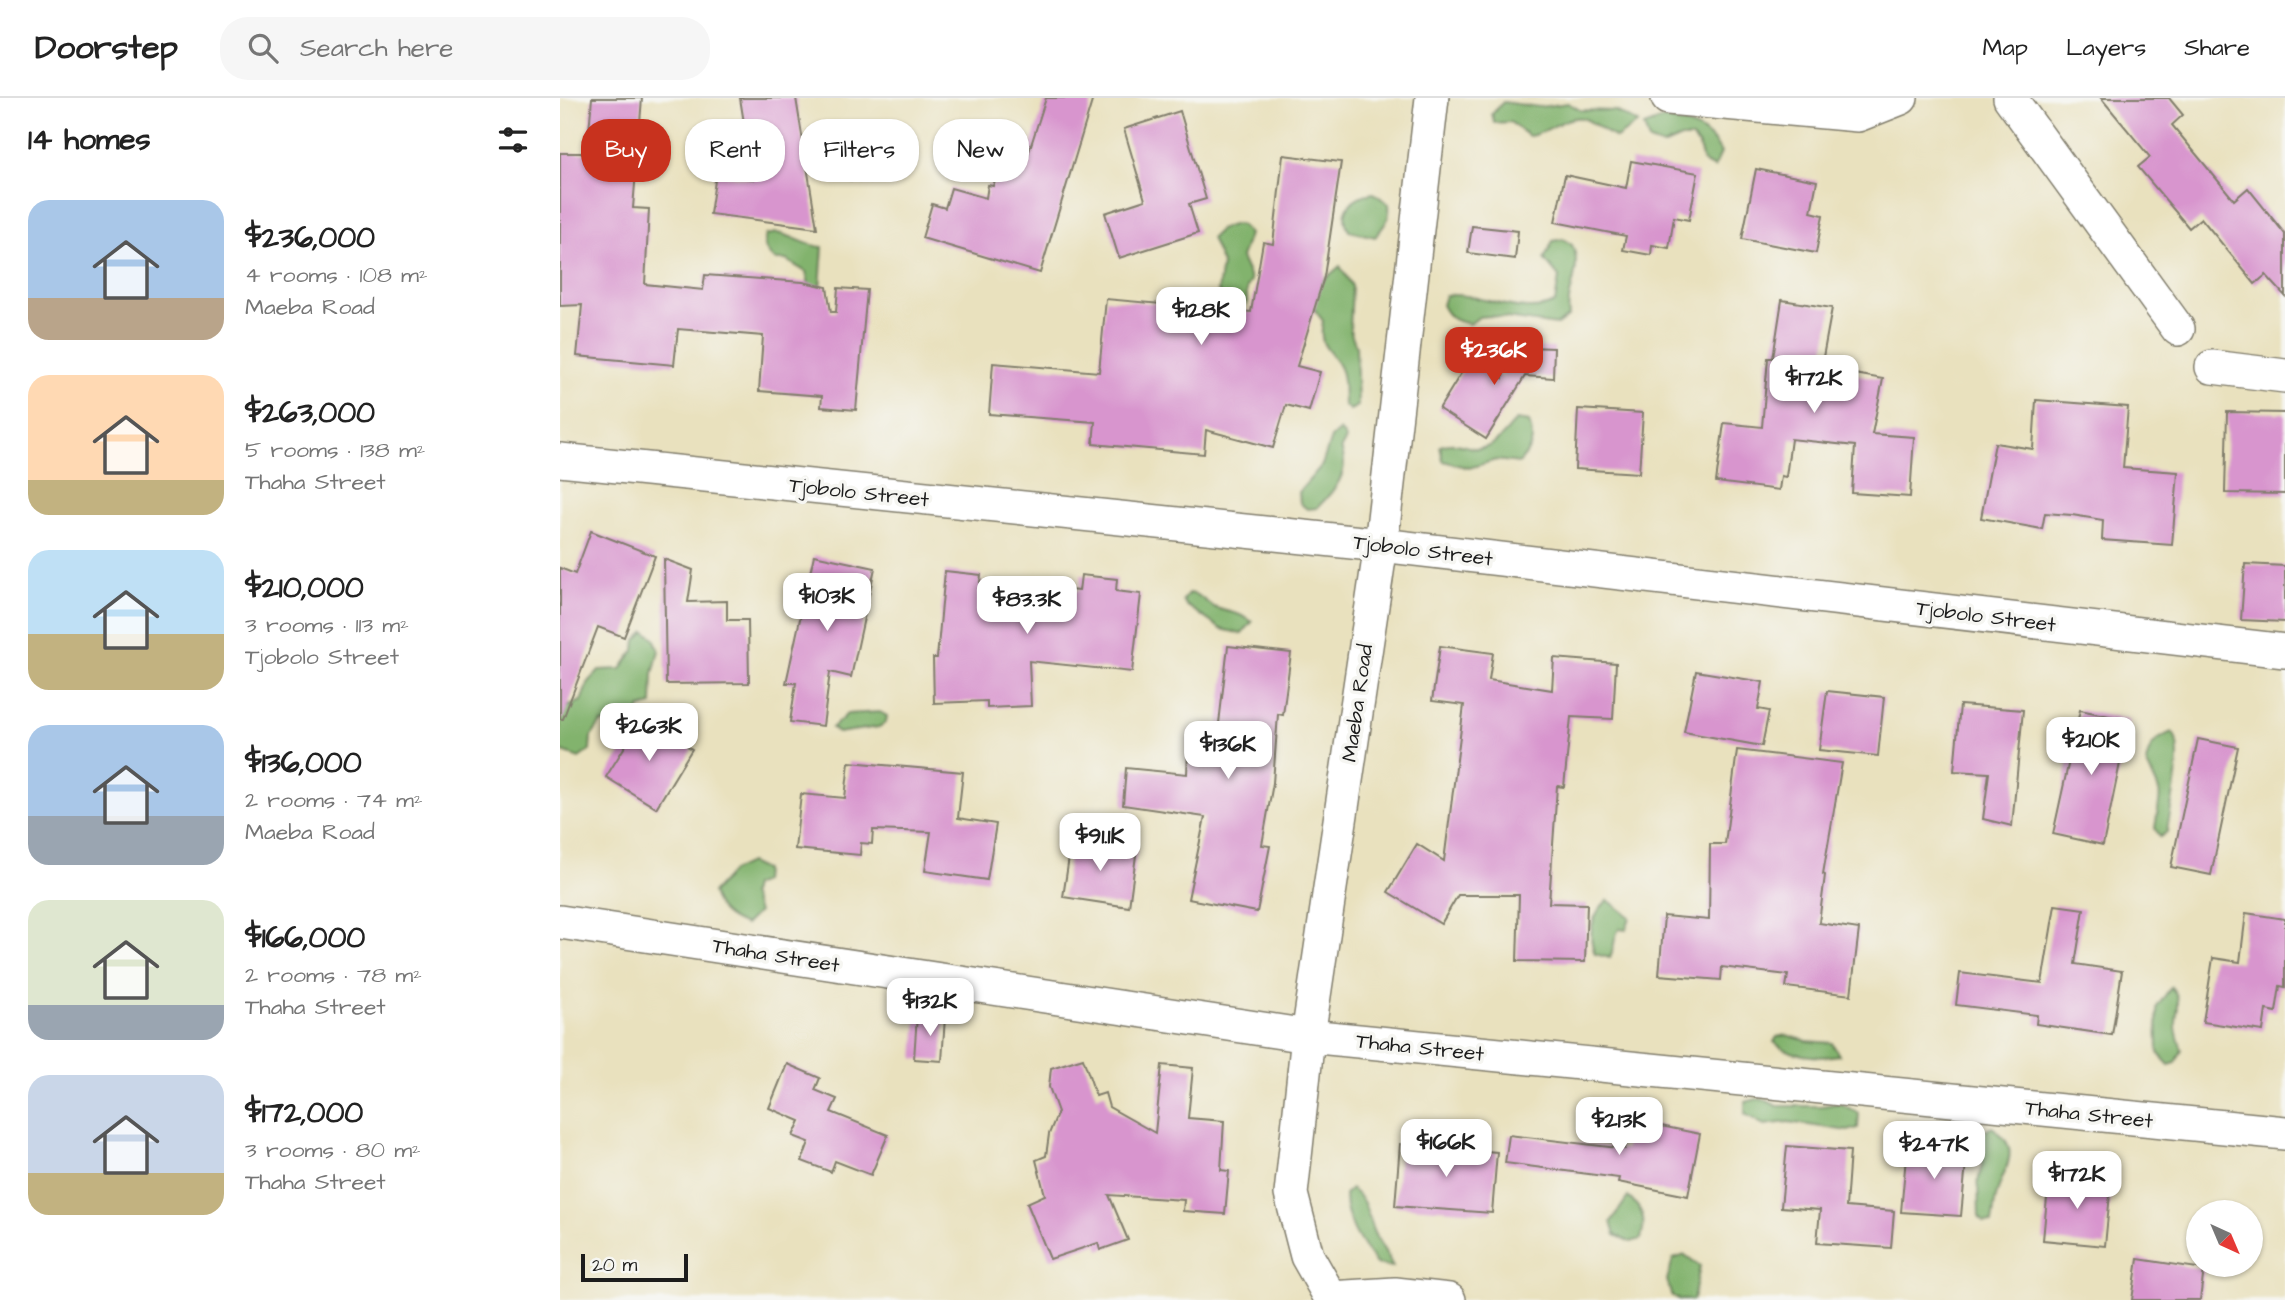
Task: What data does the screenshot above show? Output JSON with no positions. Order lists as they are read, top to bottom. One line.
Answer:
{"streets":{"street":["Tjobolo Street","Maeba Road","Thaha Street"]},"crossings":[["Tjobolo Street","Maeba Road"],["Maeba Road","Thaha Street"]],"scale_bar":"20 m","north":"bottom right","page":{"header":"Doorstep","search":"Search here","nav":["Map","Layers","Share"],"heading":"14 homes","chip":["Buy","Rent","Filters","New"],"list":[{"name":"$236,000","note":"4 rooms · 108 m² · Maeba Road"},{"name":"$263,000","note":"5 rooms · 138 m² · Thaha Street"},{"name":"$210,000","note":"3 rooms · 113 m² · Tjobolo Street"},{"name":"$136,000","note":"2 rooms · 74 m² · Maeba Road"},{"name":"$166,000","note":"2 rooms · 78 m² · Thaha Street"},{"name":"$172,000","note":"3 rooms · 80 m² · Thaha Street"}],"price":["$128K","$236K","$172K","$103K","$83.3K","$263K","$210K","$136K","$91.1K","$132K","$213K","$166K","$247K","$172K"],"scale":"20 m"}}
